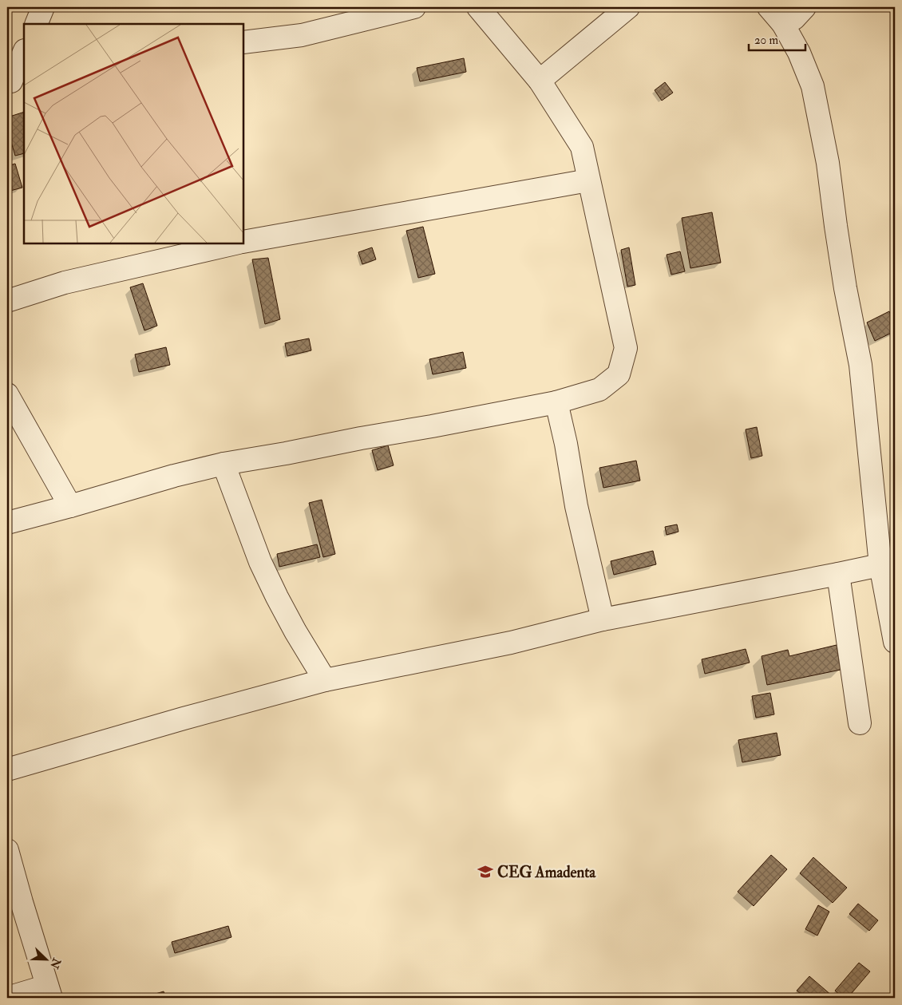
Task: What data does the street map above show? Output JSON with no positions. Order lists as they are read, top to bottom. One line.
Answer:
{"places":{"school or university":["CEG Amadenta"]},"scale_bar":"20 m","north":"bottom right"}
